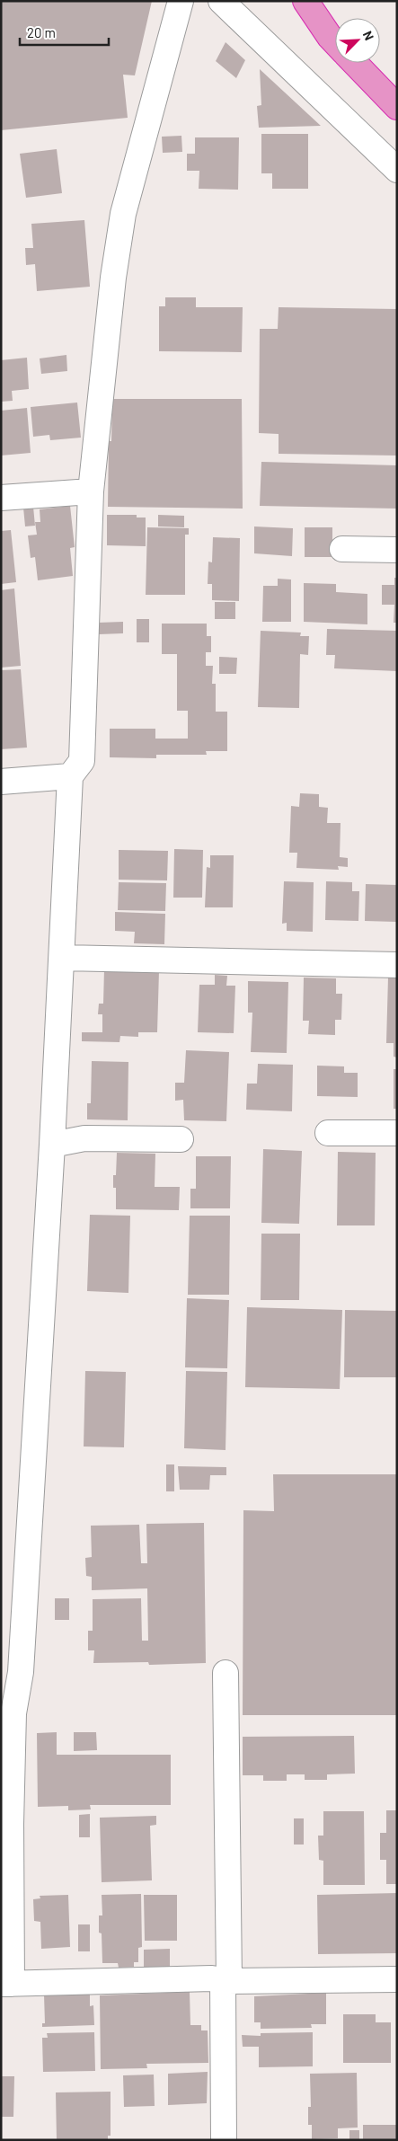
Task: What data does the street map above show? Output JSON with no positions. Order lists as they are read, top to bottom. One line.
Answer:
{"scale_bar":"20 m","north":"top right"}
